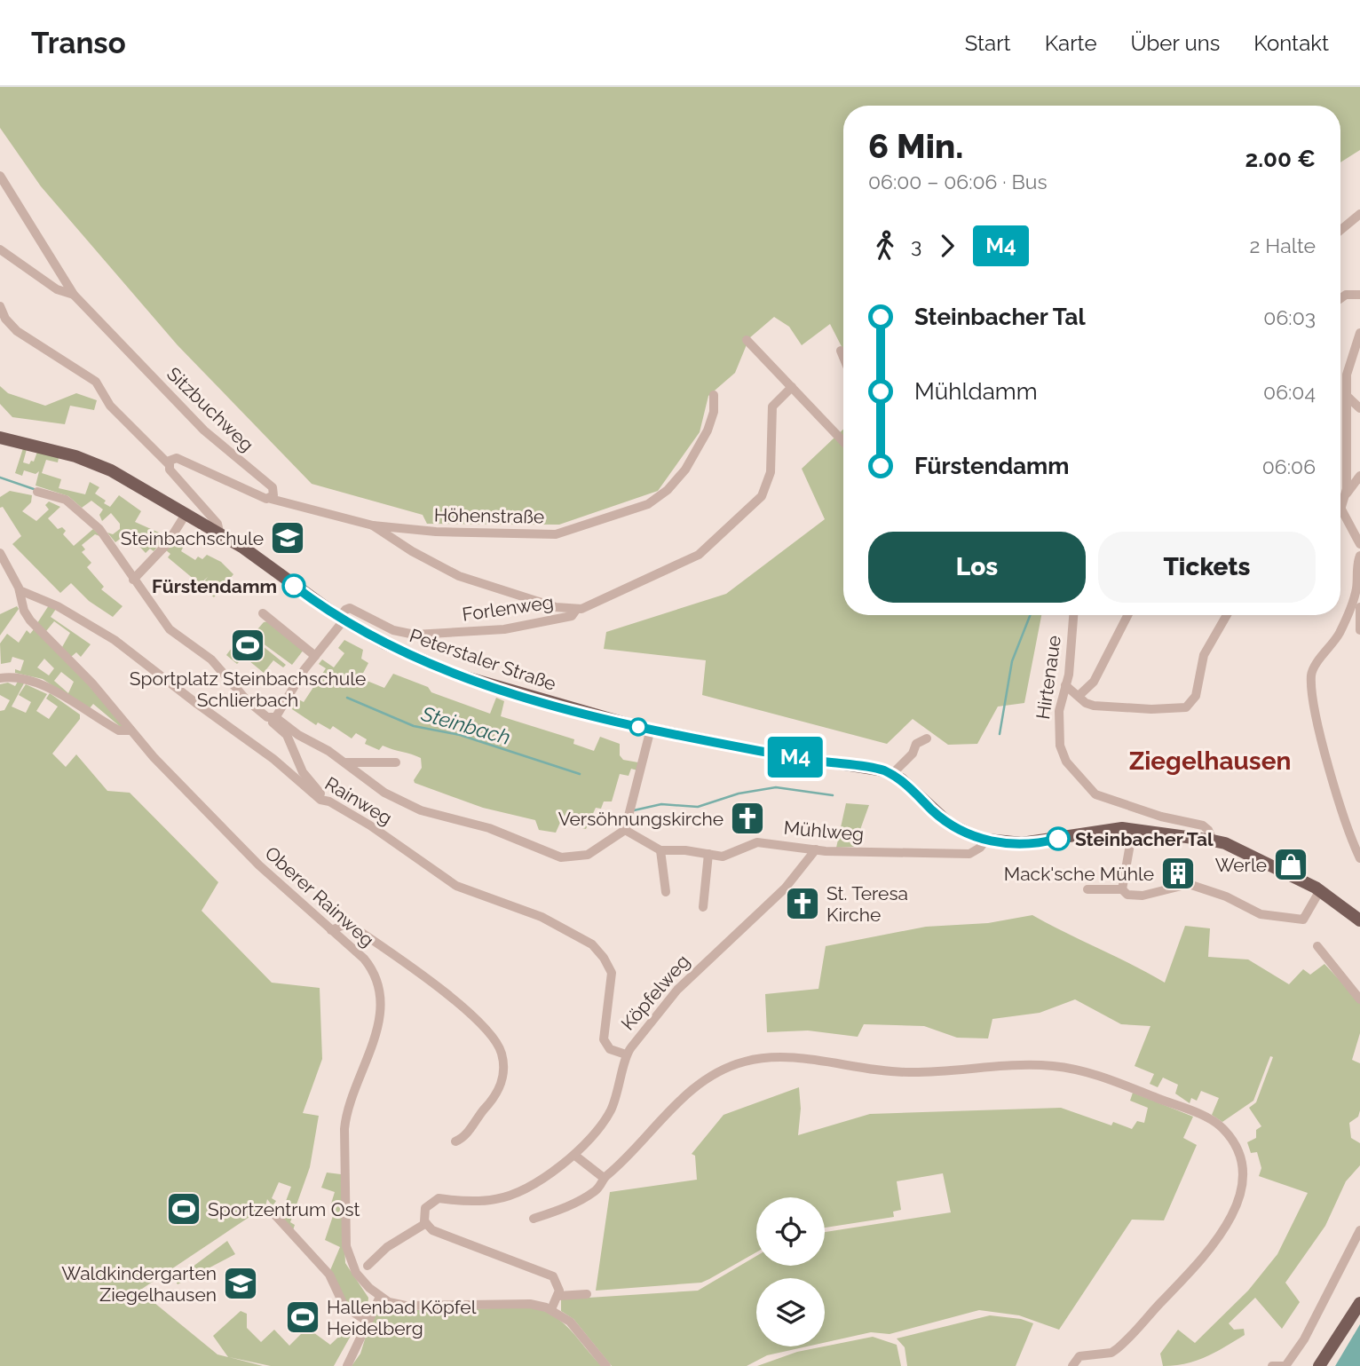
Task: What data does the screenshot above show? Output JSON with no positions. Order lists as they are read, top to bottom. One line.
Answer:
{"streets":{"main road":["Peterstaler Straße"],"street":["Sitzbuchweg","Höhenstraße","Forlenweg","Hirtenaue","Rainweg","Mühlweg","Oberer Rainweg","Köpfelweg"]},"crossings":[["Sitzbuchweg","Höhenstraße"],["Forlenweg","Peterstaler Straße"],["Peterstaler Straße","Hirtenaue"],["Peterstaler Straße","Mühlweg"],["Rainweg","Oberer Rainweg"],["Rainweg","Köpfelweg"],["Mühlweg","Köpfelweg"]],"districts":["Ziegelhausen"],"water":["Steinbach"],"places":{"school or university":["Steinbachschule","Waldkindergarten Ziegelhausen"],"other":["Fürstendamm","Steinbacher Tal"],"sports":["Sportplatz Steinbachschule Schlierbach","Sportzentrum Ost","Hallenbad Köpfel Heidelberg"],"church":["Versöhnungskirche","St. Teresa Kirche"],"shop":["Werle"],"building":["Mack'sche Mühle"]},"lines":["bus line M4"],"page":{"header":"Transo","nav":["Start","Karte","Über uns","Kontakt"],"on_map":"M4","heading":["6 Min.","06:00 – 06:06 · Bus","2.00 €"],"legs":["3","M4","2 Halte"],"list":[{"name":"Steinbacher Tal","value":"06:03"},{"name":"Mühldamm","value":"06:04"},{"name":"Fürstendamm","value":"06:06"}],"buttons":["Los","Tickets"]}}
